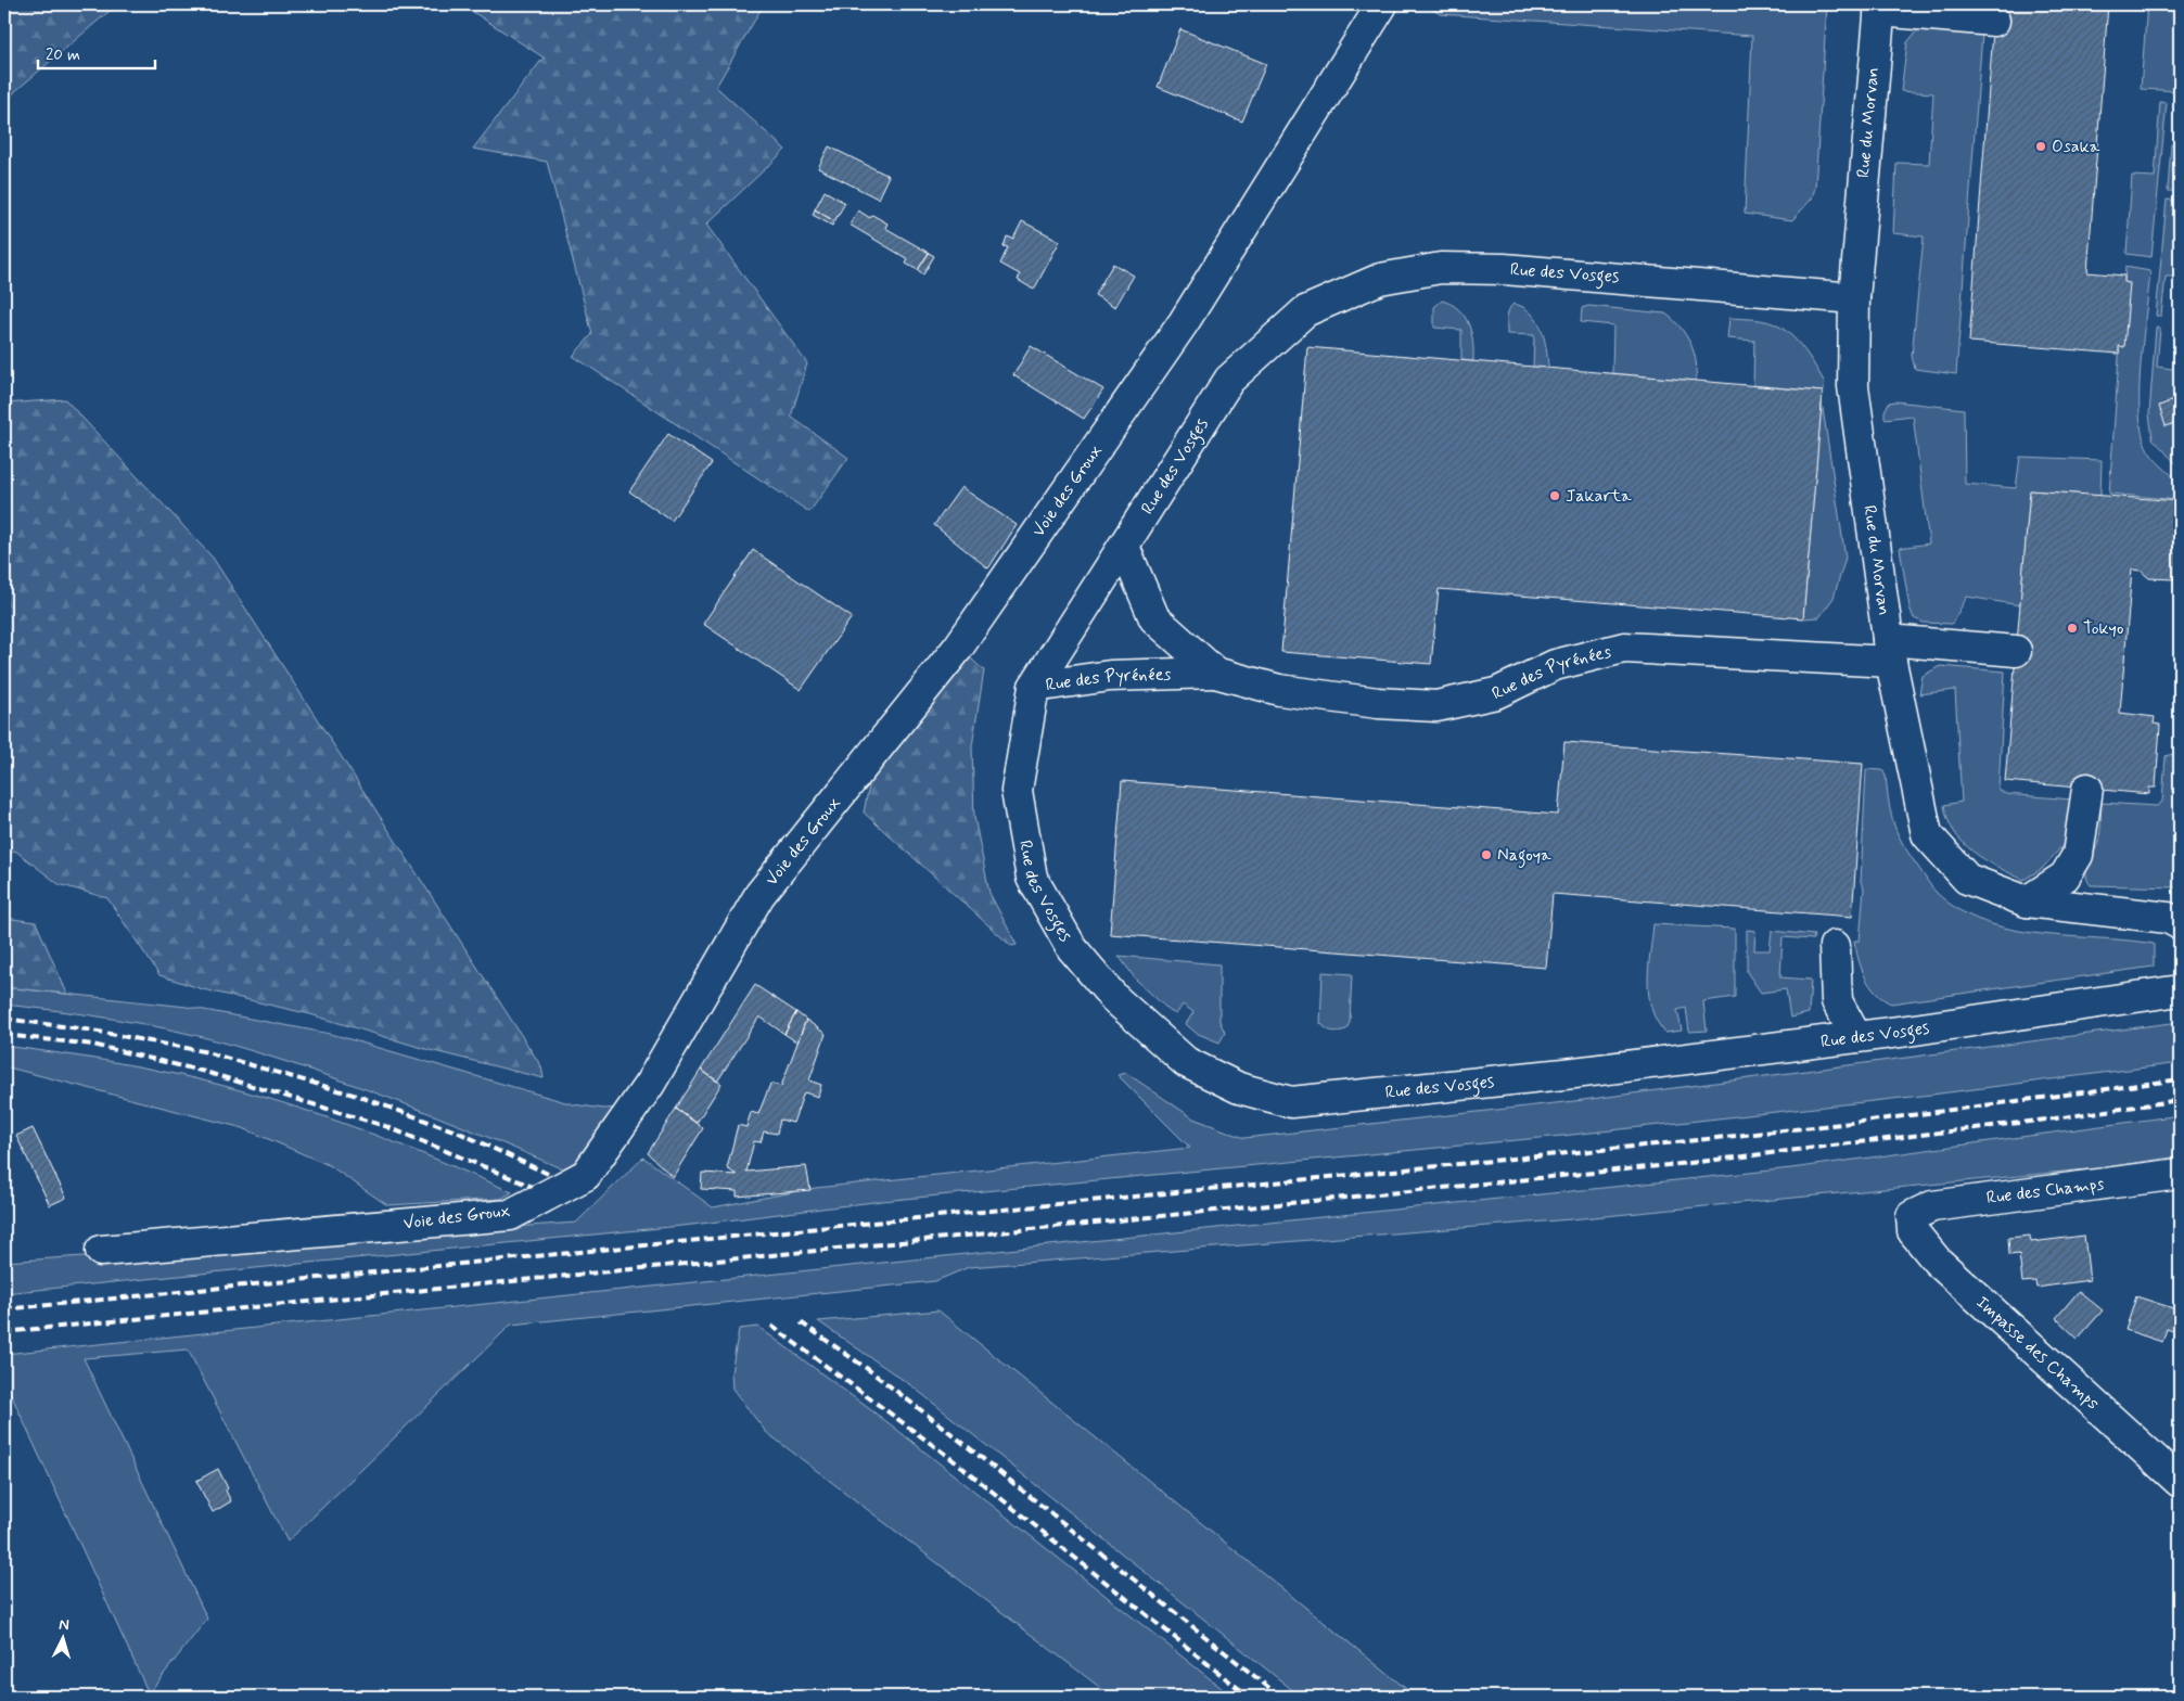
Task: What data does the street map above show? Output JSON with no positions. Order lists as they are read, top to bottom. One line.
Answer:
{"streets":{"street":["Rue du Morvan","Rue des Vosges","Voie des Groux","Rue des Pyrénées","Rue des Champs","Impasse des Champs"]},"crossings":[["Rue du Morvan","Rue des Vosges"],["Rue du Morvan","Rue des Pyrénées"],["Rue des Vosges","Rue des Pyrénées"],["Rue des Champs","Impasse des Champs"]],"places":["Osaka","Jakarta","Tokyo","Nagoya"],"scale_bar":"20 m","north":"top"}
